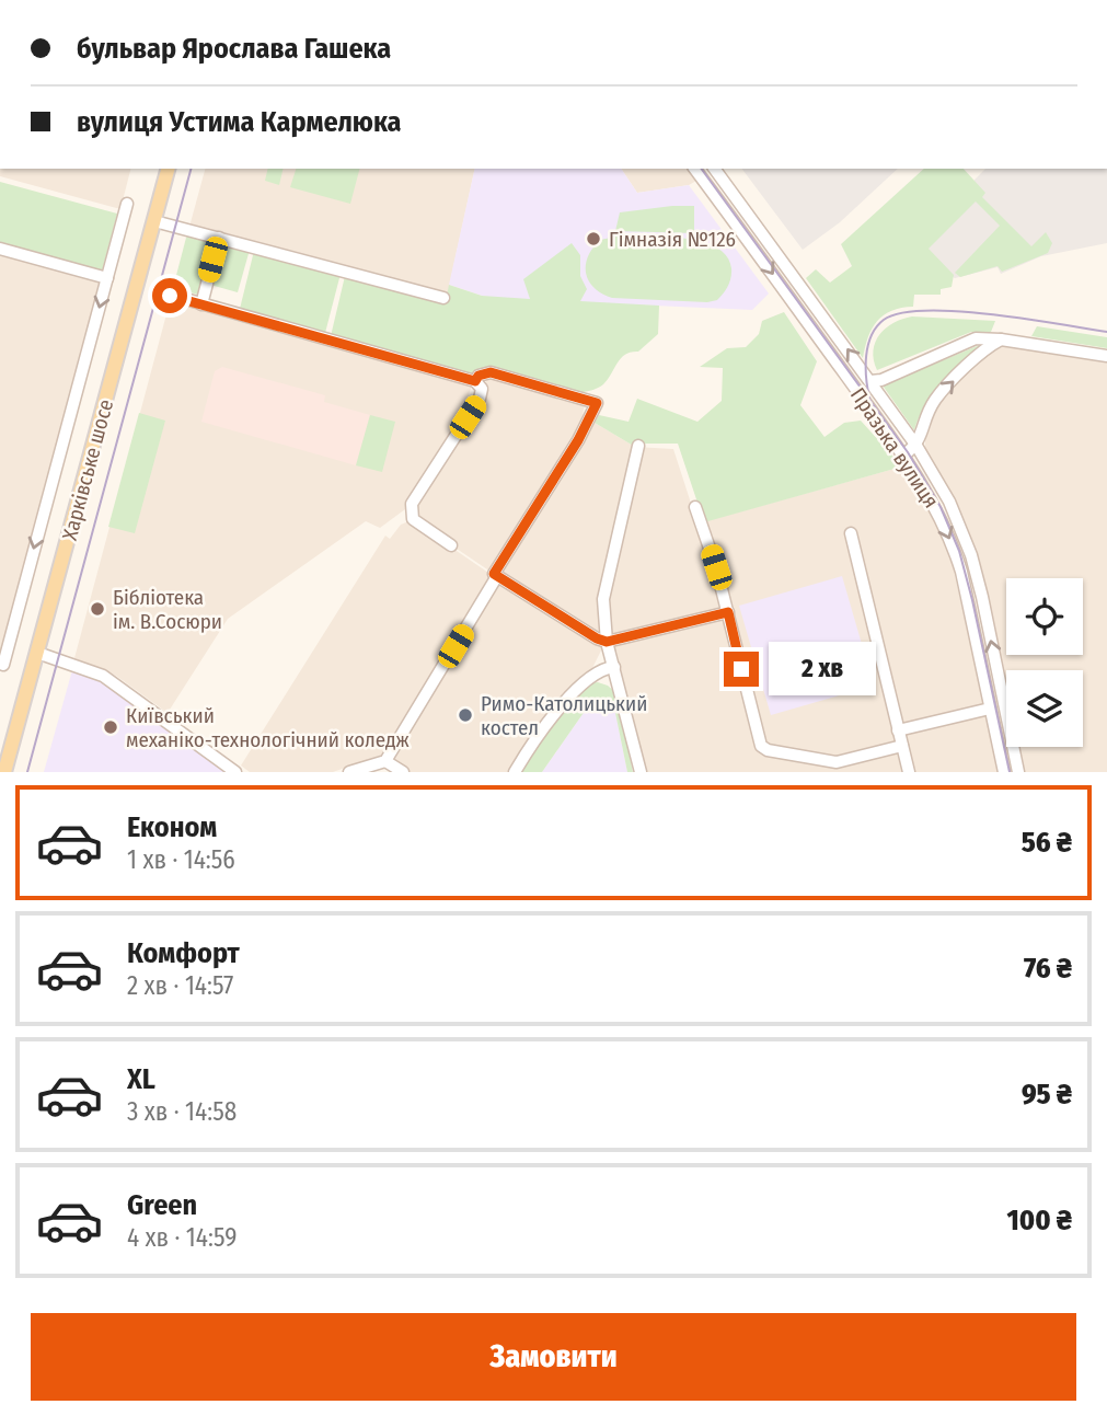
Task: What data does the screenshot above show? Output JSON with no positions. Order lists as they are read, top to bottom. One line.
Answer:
{"streets":{"main road":["Харківське шосе"],"street":["Празька вулиця"]},"places":["Гімназія №126","Бібліотека ім. В.Сосюри","Римо-Католицький костел","Київський механіко-технологічний коледж"],"page":{"banner":["бульвар Ярослава Гашека","вулиця Устима Кармелюка"],"bubble":"2 хв","list":[{"name":"Економ","note":"1 хв · 14:56","value":"56 ₴"},{"name":"Комфорт","note":"2 хв · 14:57","value":"76 ₴"},{"name":"XL","note":"3 хв · 14:58","value":"95 ₴"},{"name":"Green","note":"4 хв · 14:59","value":"100 ₴"}],"buttons":"Замовити"}}
